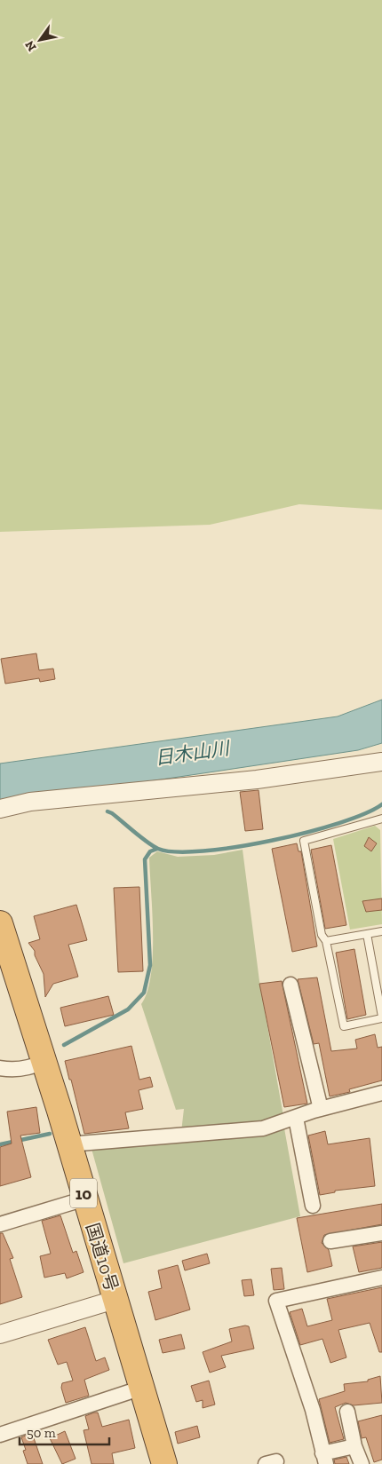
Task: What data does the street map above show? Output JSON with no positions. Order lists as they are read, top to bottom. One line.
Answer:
{"streets":{"highway":["10","国道10号"]},"water":["日木山川"],"scale_bar":"50 m","north":"bottom left"}
